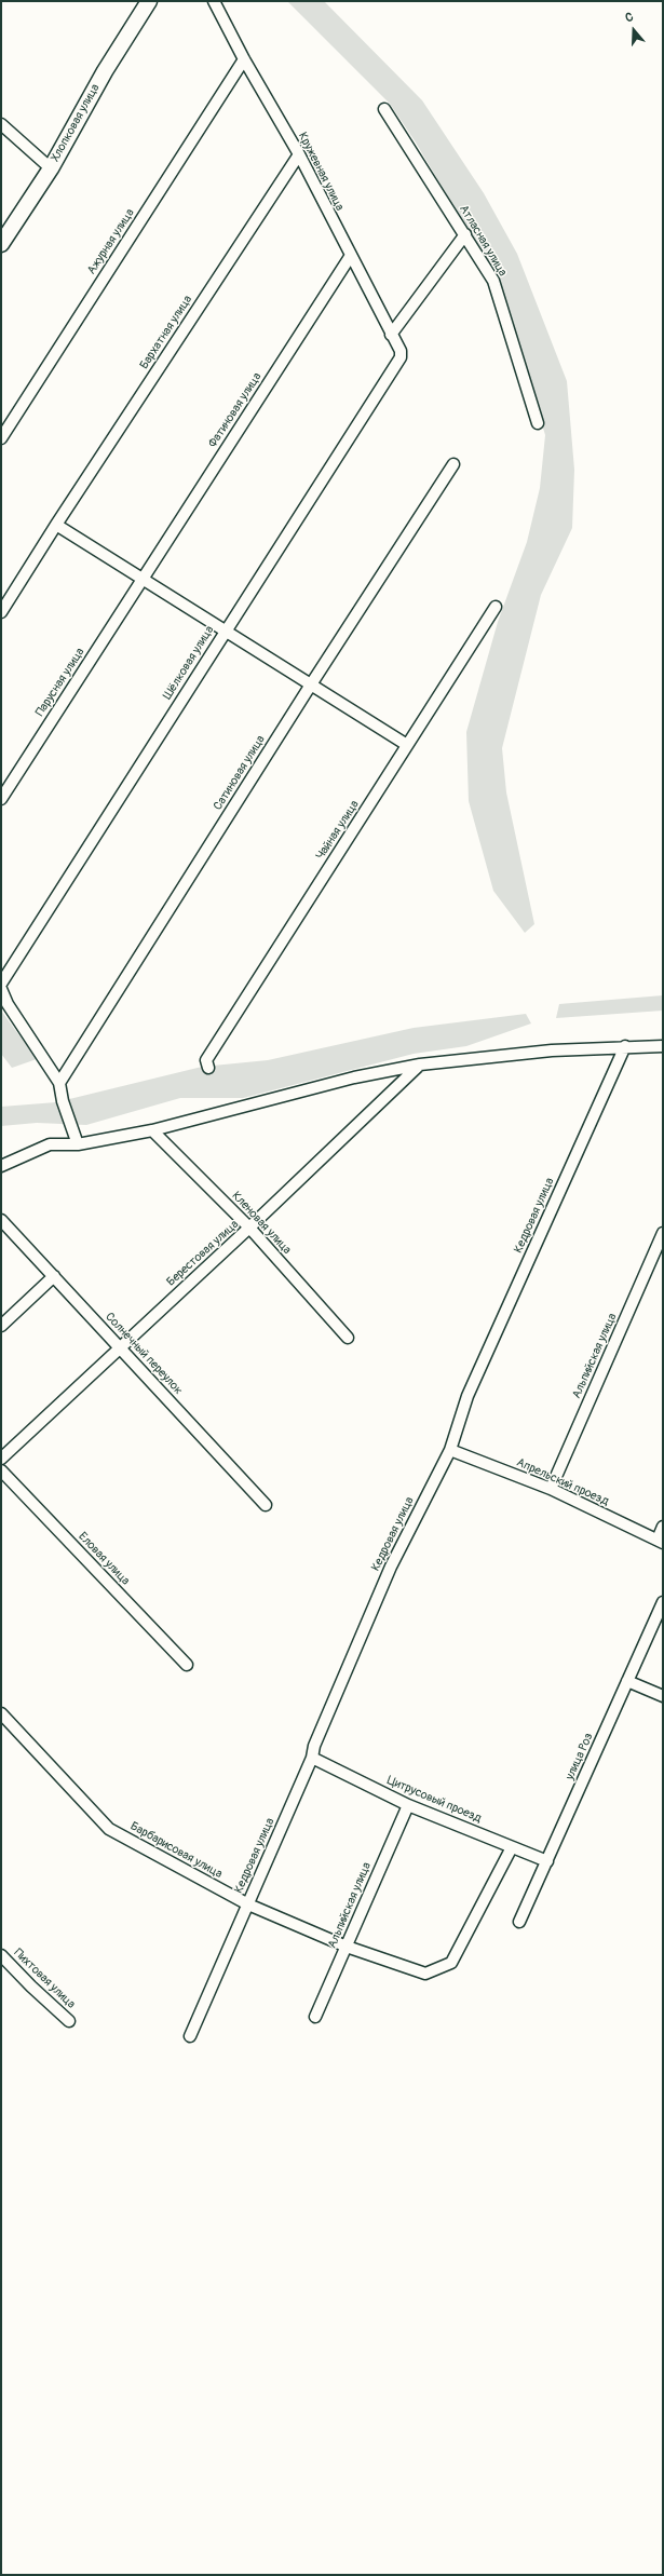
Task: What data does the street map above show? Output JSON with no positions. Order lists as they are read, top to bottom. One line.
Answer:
{"streets":{"street":["Хлопковая улица","Кружевная улица","Атласная улица","Ажурная улица","Бархатная улица","Фатиновая улица","Шёлковая улица","Парусная улица","Сатиновая улица","Чайная улица","Кедровая улица","Кленовая улица","Берестовая улица","Солнечный переулок","Альпийская улица","Апрельский проезд","Еловая улица","улица Роз","Цитрусовый проезд","Барбарисовая улица","Пихтовая улица"]},"crossings":[["Кружевная улица","Ажурная улица"],["Кружевная улица","Бархатная улица"],["Кружевная улица","Фатиновая улица"],["Кружевная улица","Шёлковая улица"],["Фатиновая улица","Парусная улица"],["Кедровая улица","Апрельский проезд"],["Кедровая улица","Цитрусовый проезд"],["Кедровая улица","Барбарисовая улица"],["Кленовая улица","Берестовая улица"],["Берестовая улица","Солнечный переулок"],["Альпийская улица","Апрельский проезд"],["Альпийская улица","Цитрусовый проезд"],["Альпийская улица","Барбарисовая улица"],["улица Роз","Цитрусовый проезд"],["Цитрусовый проезд","Барбарисовая улица"]],"north":"top"}
